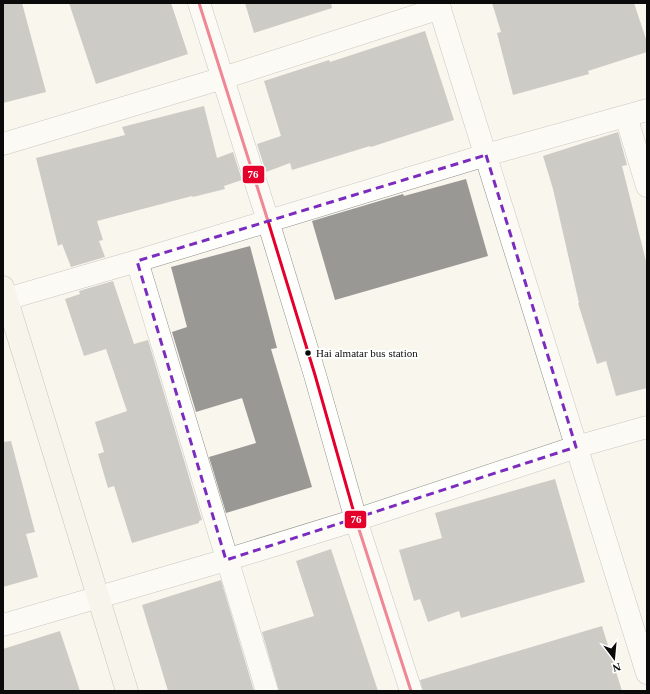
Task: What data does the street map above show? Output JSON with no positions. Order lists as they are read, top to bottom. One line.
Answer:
{"places":["Hai almatar bus station"],"lines":["transit line 76"],"north":"bottom"}
